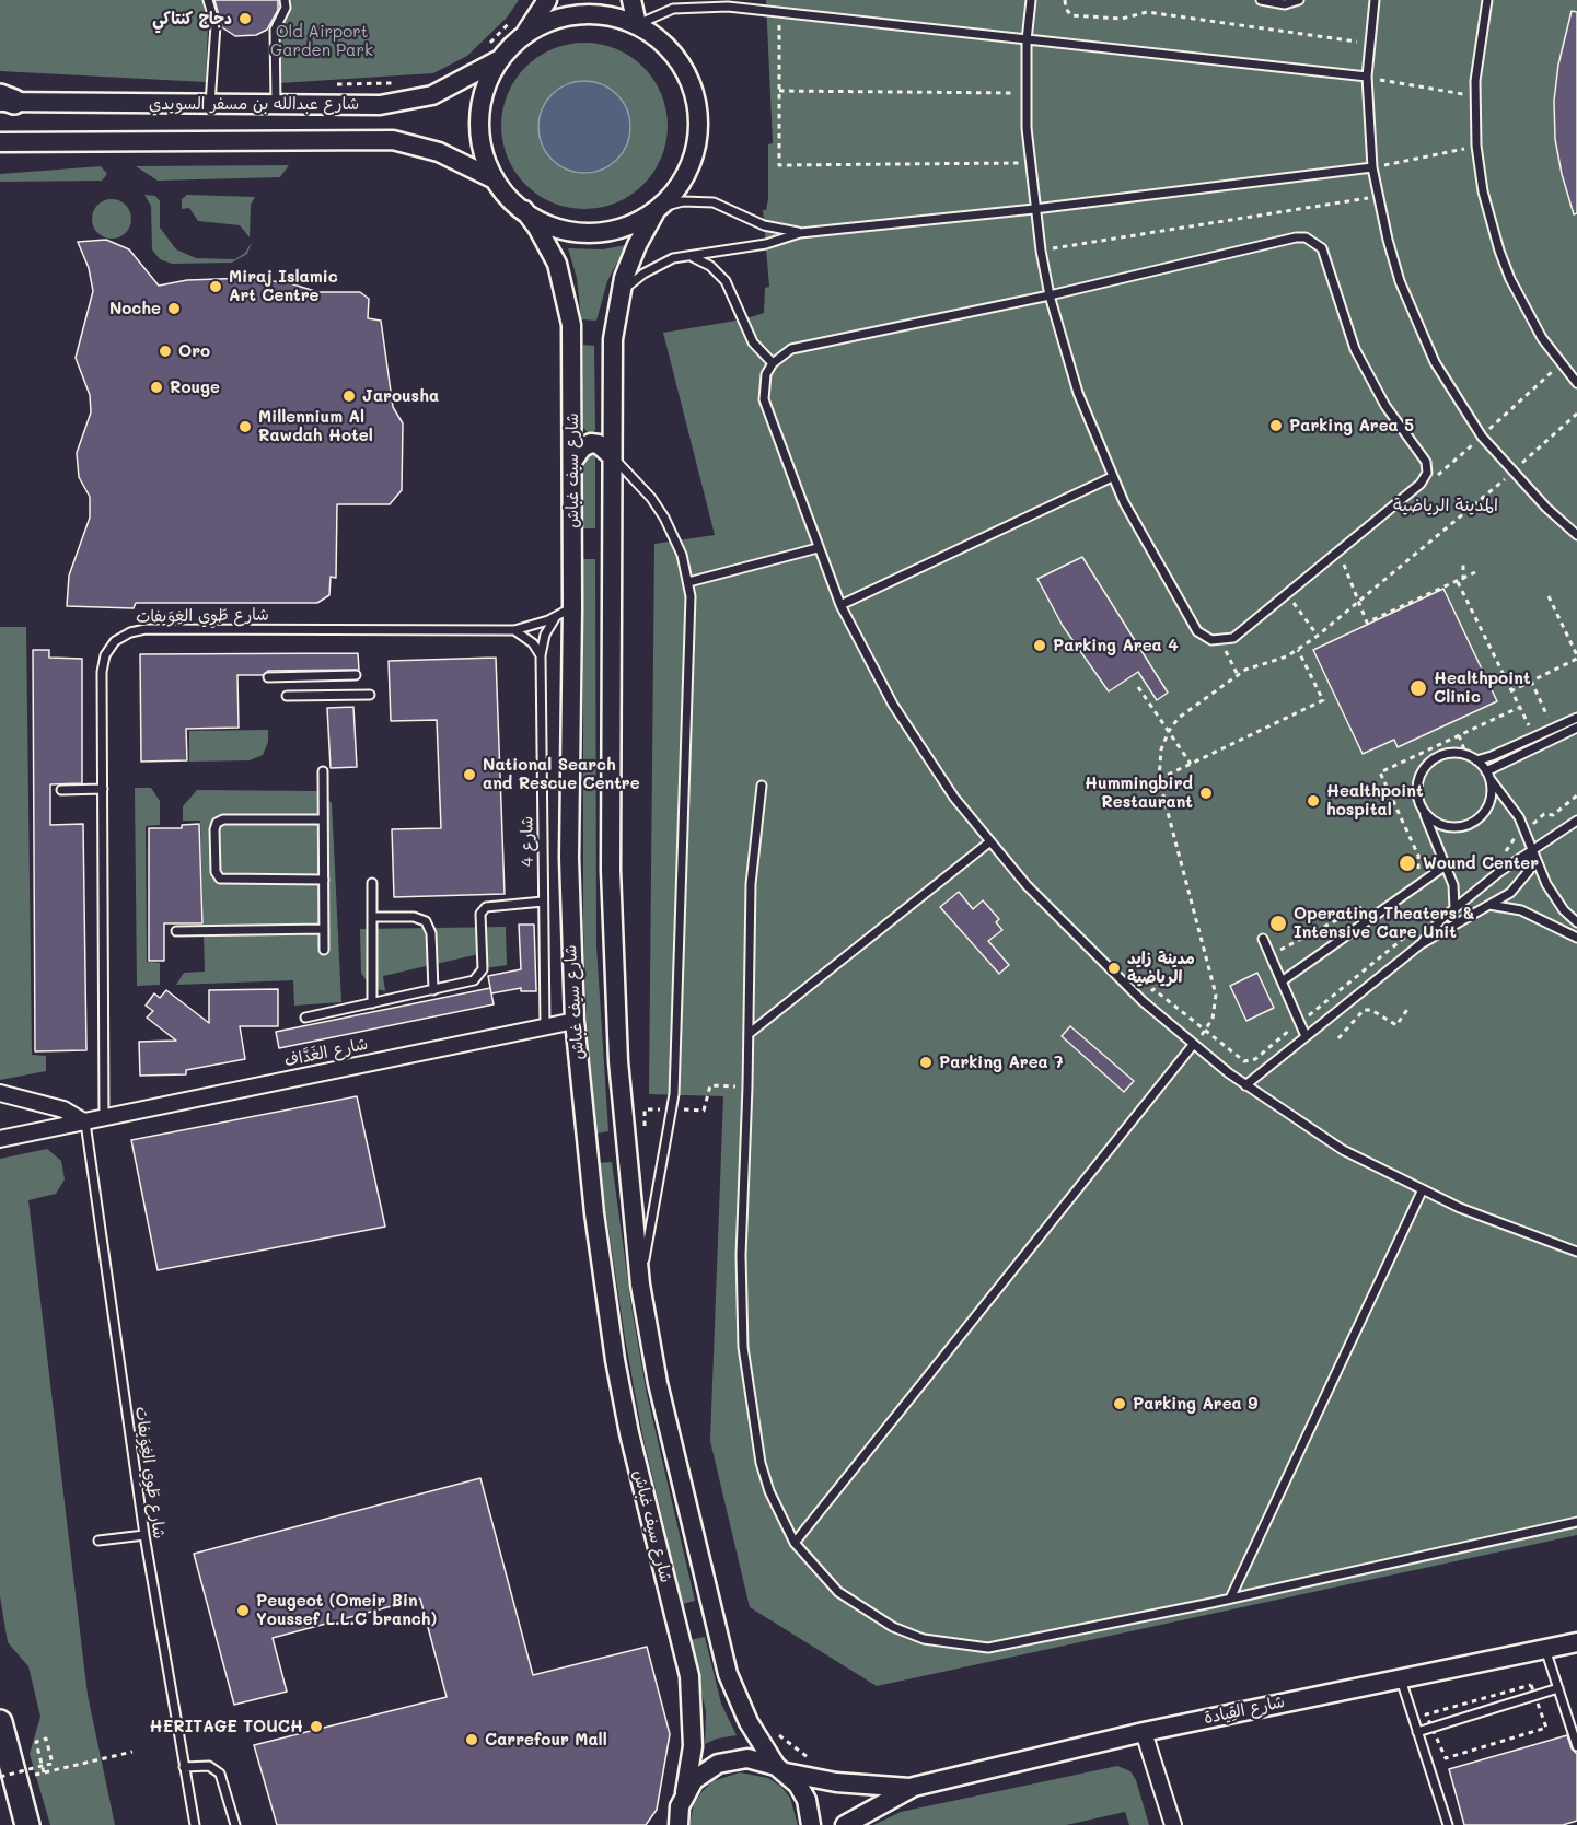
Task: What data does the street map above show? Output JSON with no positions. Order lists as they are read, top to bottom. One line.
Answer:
{"streets":{"street":["شارع عبدالله بن مسفر السويدي","شارع سيف غباش","شارع الغَدَّاف","شارع القِيادة"],"lane":["شارع طَوِي الغِوَيفات","شارع 4"]},"crossings":[["شارع عبدالله بن مسفر السويدي","شارع سيف غباش"],["شارع سيف غباش","شارع طَوِي الغِوَيفات"],["شارع سيف غباش","شارع الغَدَّاف"],["شارع سيف غباش","شارع القِيادة"],["شارع طَوِي الغِوَيفات","شارع 4"],["شارع طَوِي الغِوَيفات","شارع الغَدَّاف"],["شارع 4","شارع الغَدَّاف"]],"districts":["المدينة الرياضية"],"parks":["Old Airport Garden Park"],"places":["دجاج كنتاكي","Miraj Islamic Art Centre","Noche","Oro","Rouge","Jarousha","Parking Area 5","Millennium Al Rawdah Hotel","Parking Area 4","Healthpoint Clinic","National Search and Rescue Centre","Hummingbird Restaurant","Healthpoint hospital","Wound Center","Operating Theaters & Intensive Care Unit","مدينة زايد الرياضية","Parking Area 7","Parking Area 9","Peugeot (Omeir Bin Youssef L.L.C branch)","HERITAGE TOUCH","Carrefour Mall"]}
